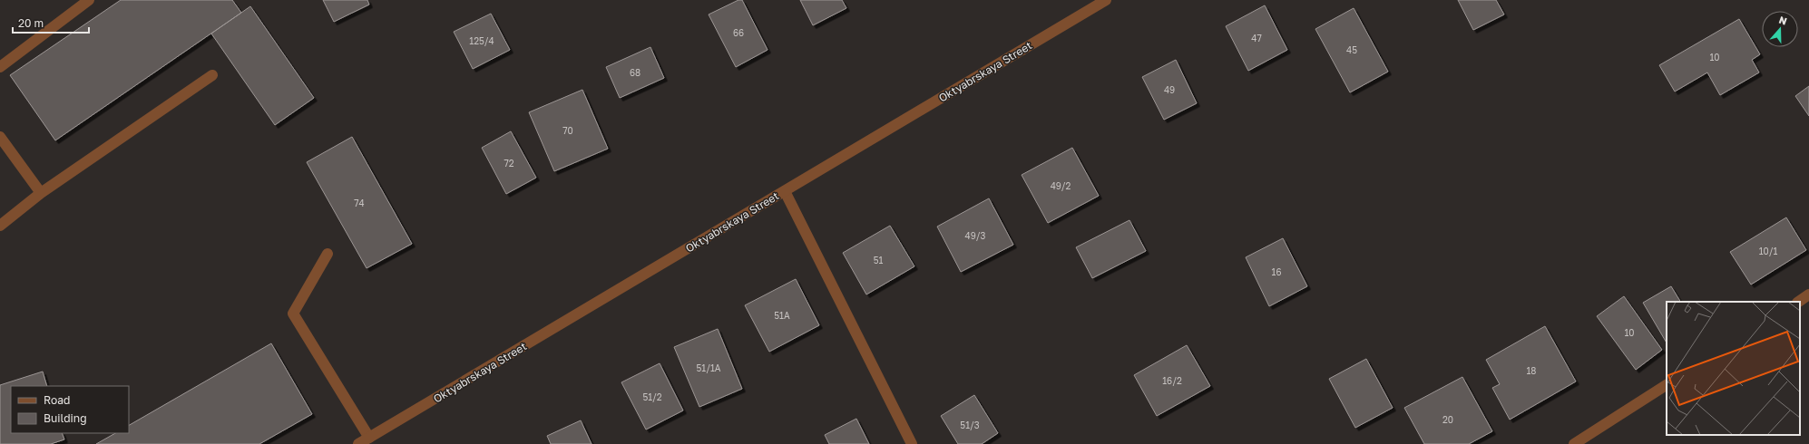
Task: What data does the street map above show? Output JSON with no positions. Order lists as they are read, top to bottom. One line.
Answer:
{"streets":{"street":["Oktyabrskaya Street"]},"house_numbers":["66","47","125/4","45","10","68","49","70","72","49/2","74","49/3","10/1","51","16","51А","10","51/1А","18","16/2","51/2","20","51/3"],"legend":["Road","Building"],"scale_bar":"20 m","north":"top"}
